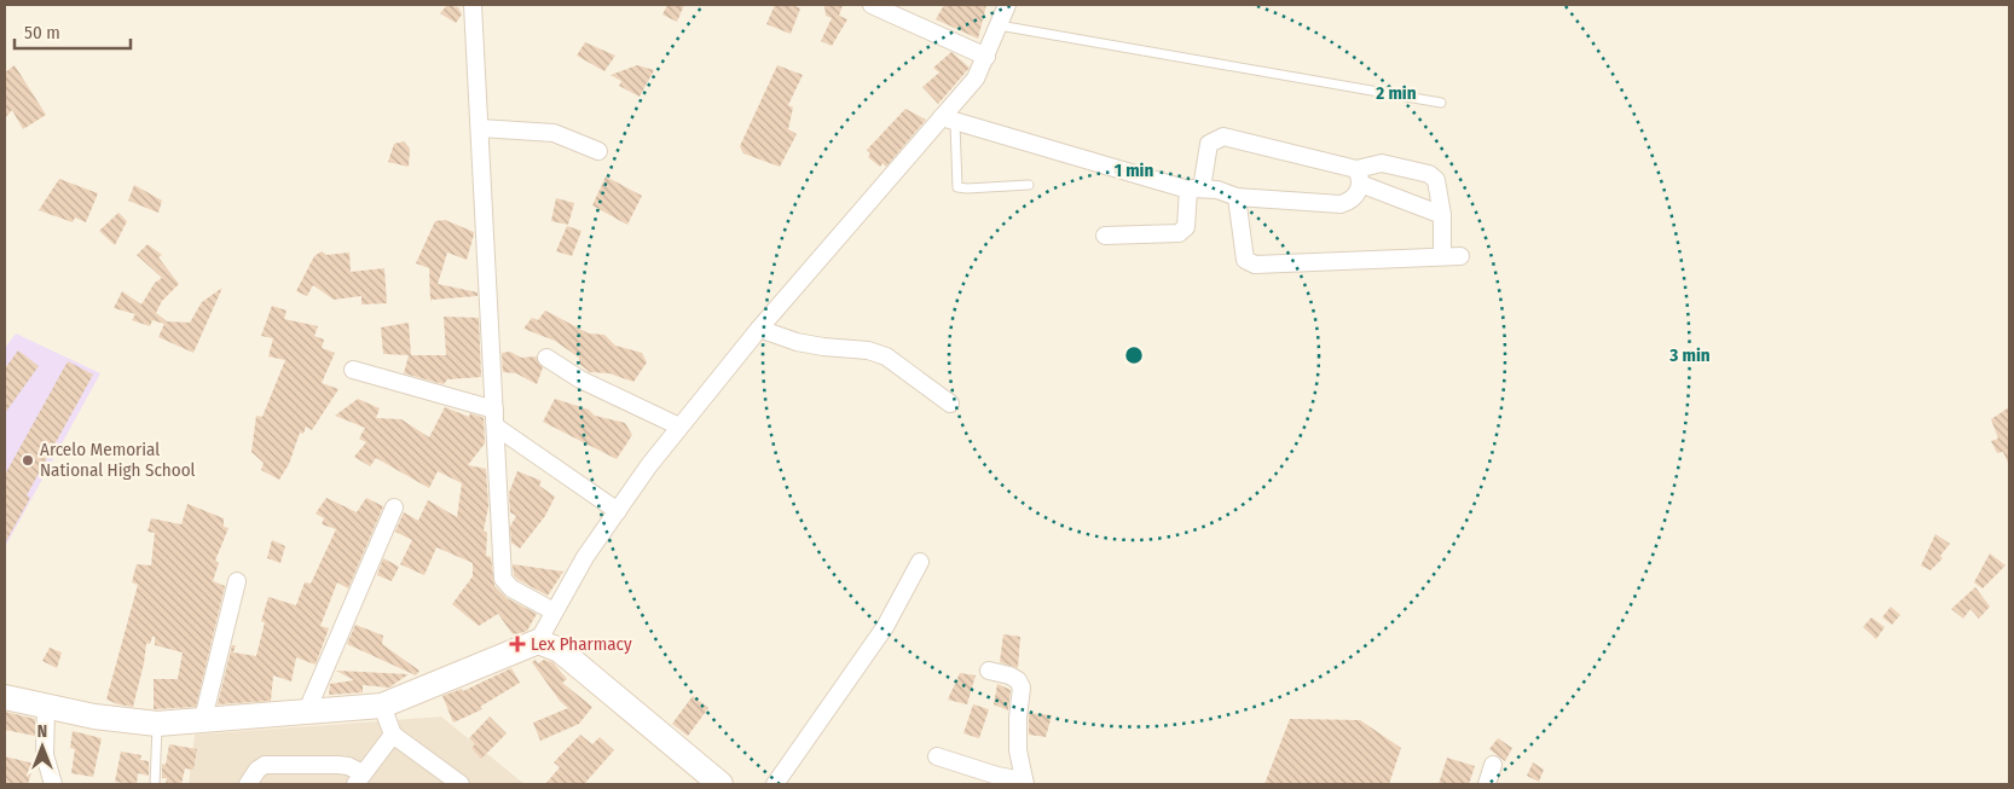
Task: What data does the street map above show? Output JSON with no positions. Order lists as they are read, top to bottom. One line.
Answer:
{"places":{"other":["Arcelo Memorial National High School"],"health":["Lex Pharmacy"]},"scale_bar":"50 m","north":"top","rings":["2 min","1 min","3 min"]}
